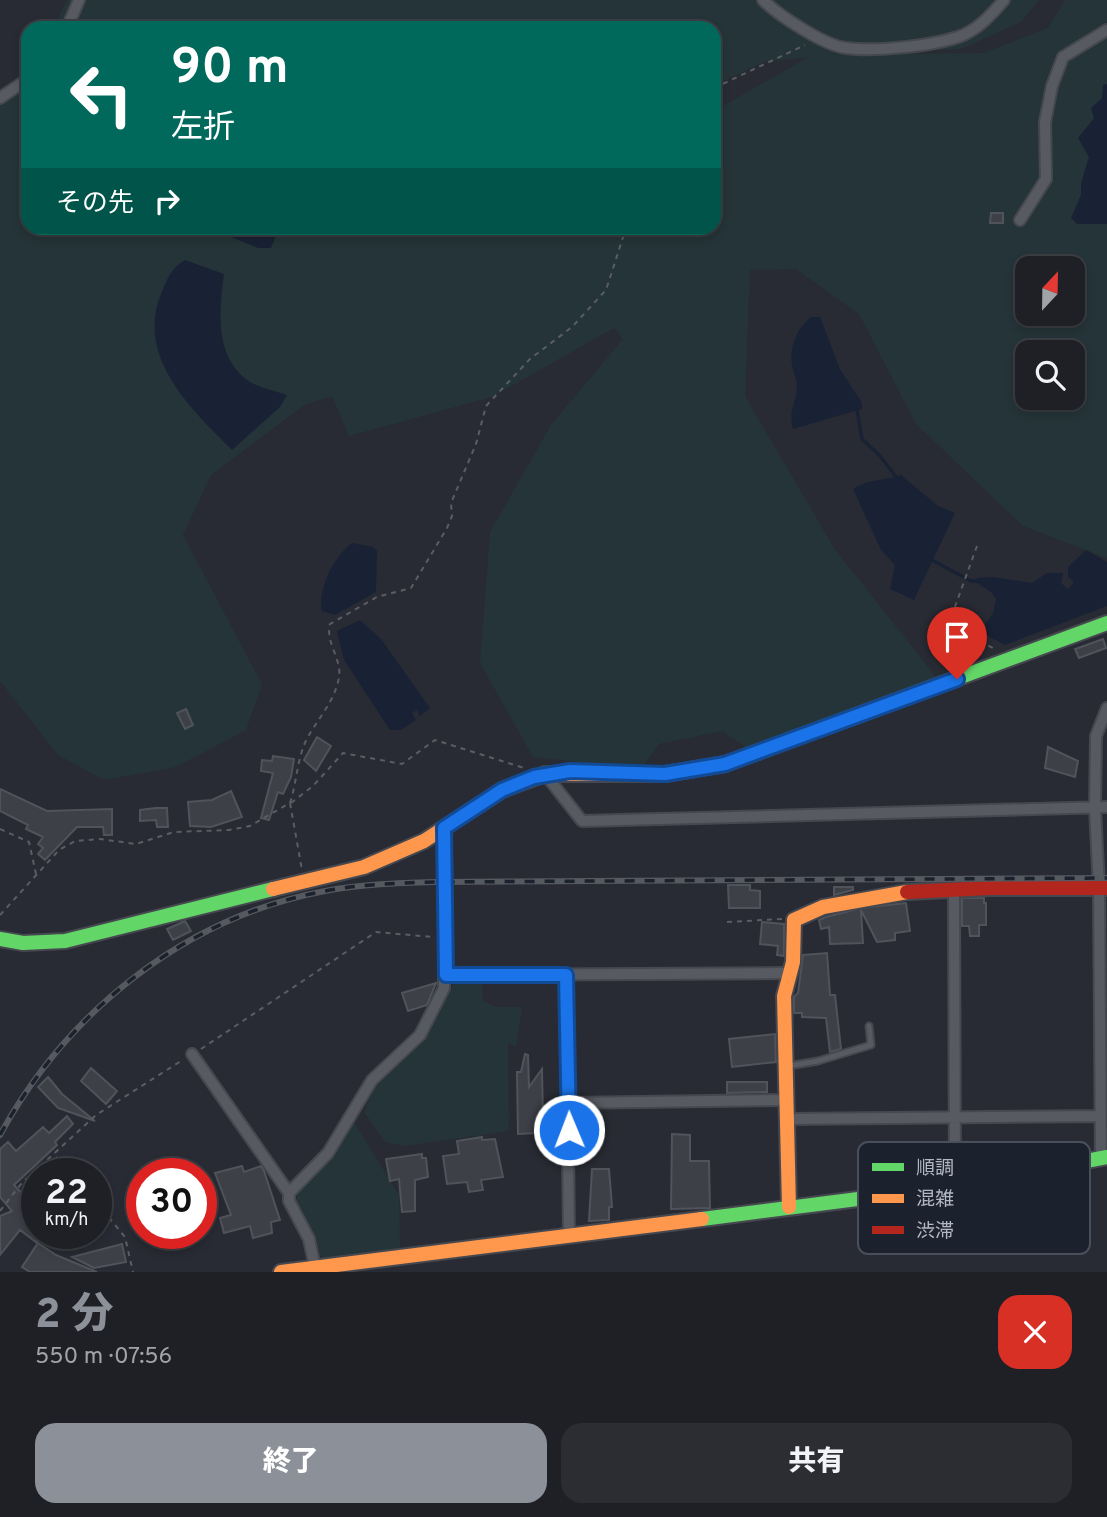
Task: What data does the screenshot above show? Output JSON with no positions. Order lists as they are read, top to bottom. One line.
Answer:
{"legend":["順調","混雑","渋滞"],"north":"top","page":{"turn":["90 m","左折"],"then":"その先","speed":"22 km/h","limit":"30","heading":["2 分","550 m · 07:56"],"buttons":["終了","共有"]}}
